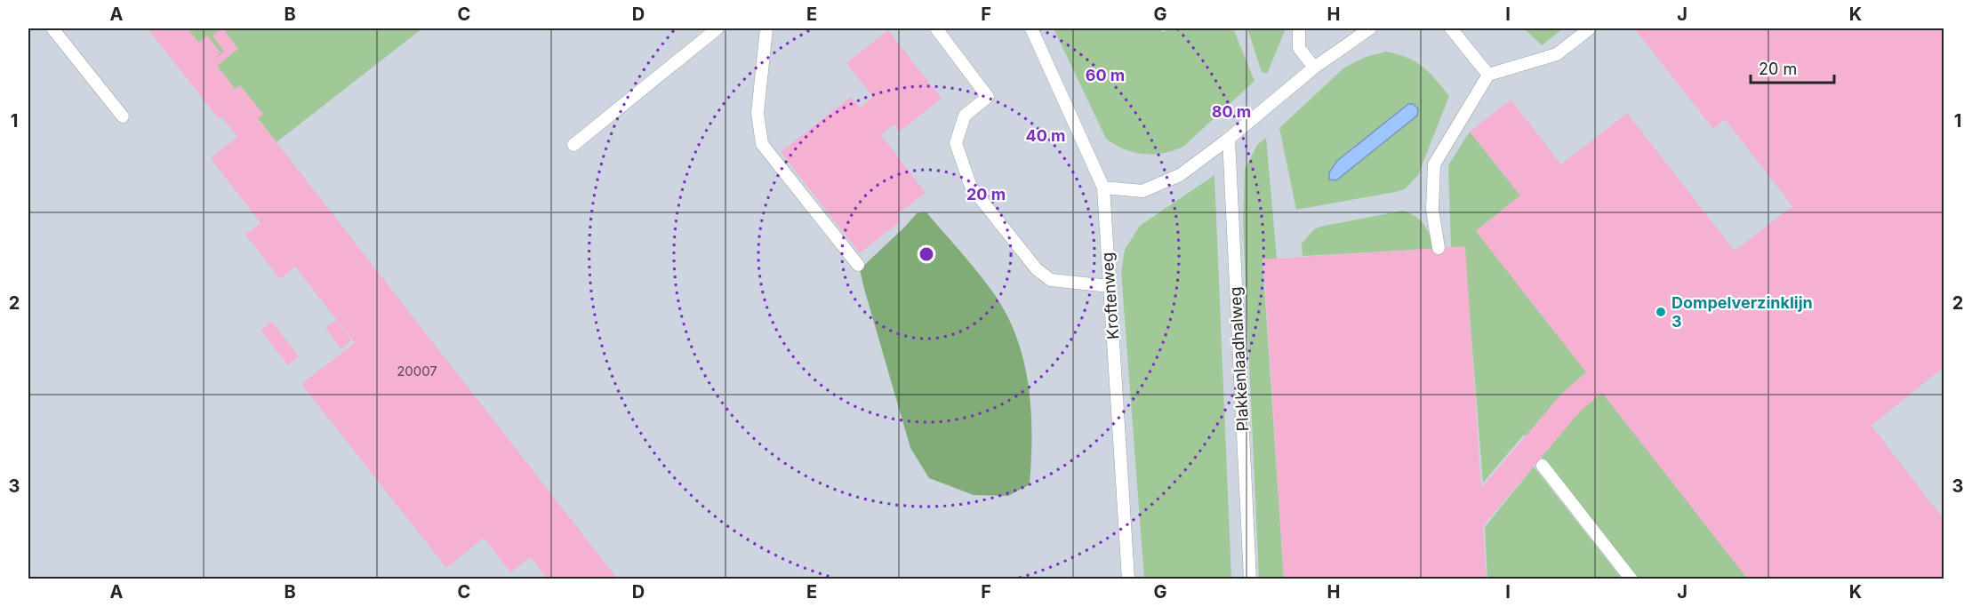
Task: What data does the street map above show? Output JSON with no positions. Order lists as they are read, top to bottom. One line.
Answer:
{"streets":{"lane":["Kroftenweg","Plakkenlaadhalweg"]},"places":["Dompelverzinklijn 3"],"house_numbers":["20007"],"scale_bar":"20 m","grid":{"columns":["A","B","C","D","E","F","G","H","I","J","K"],"rows":["1","2","3"]},"rings":["60 m","80 m","40 m","20 m"]}
